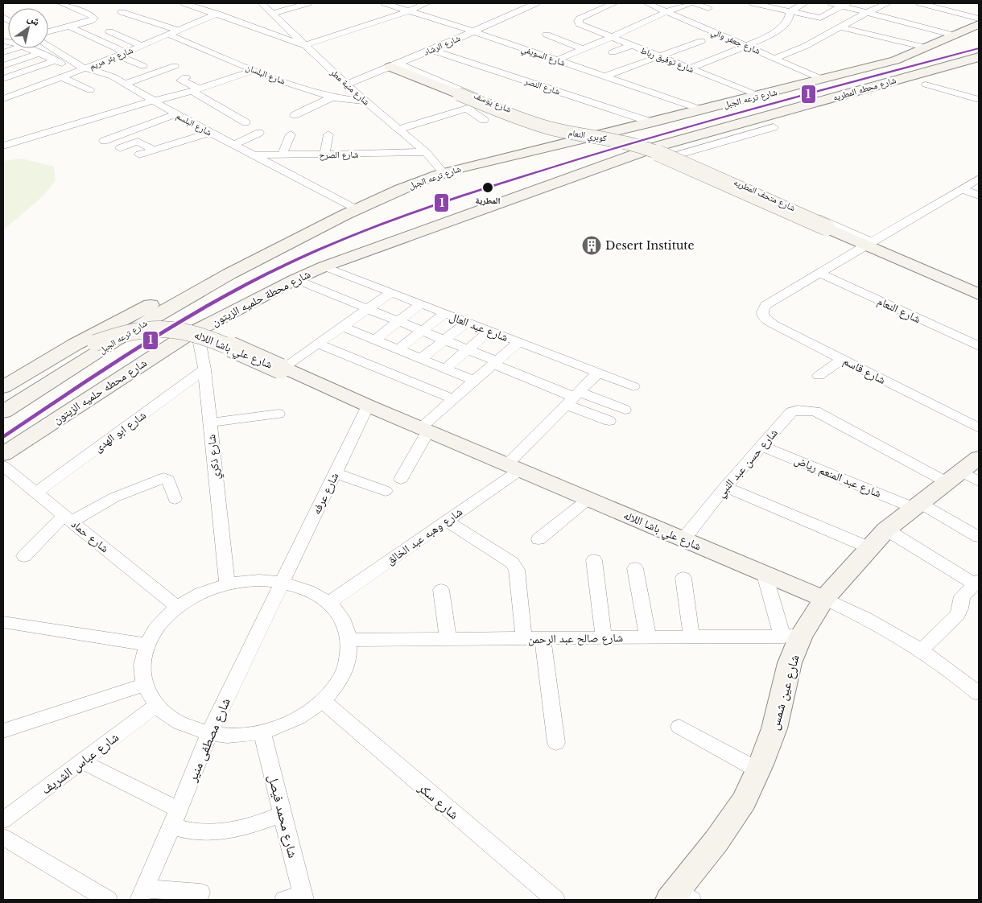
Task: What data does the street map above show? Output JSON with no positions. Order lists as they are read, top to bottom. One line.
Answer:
{"streets":{"street":["شارع جعفر والي","شارع الرشاد","شارع السويفي","شارع بئر مريم","شارع توفيق رباط","شارع البلسان","شارع النصر","شارع منية مطر","شارع محطه المطريه","شارع ترعه الجبل","شارع يوسف","شارع البلسم","كوبري النعام","شارع الصرح","شارع متحف المطريه","شارع محطة حلميه الزيتون","شارع النعام","شارع عبد العال","شارع علي باشا اللاله","شارع قاسم","شارع محطه حلميه الزيتون","شارع ابو الهدى","شارع ذكري","شارع حسن عبد النبي","شارع عبد المنعم رياض","شارع عرفه","شارع حماد","شارع وهبه عبد الخالق","شارع صالح عبد الرحمن","شارع عين شمس","شارع مصطفى منير","شارع عباس الشريف","شارع سكر","شارع محمد فيصل"]},"crossings":[["شارع جعفر والي","شارع ترعه الجبل"],["شارع الرشاد","شارع السويفي"],["شارع الرشاد","شارع النصر"],["شارع الرشاد","شارع منية مطر"],["شارع الرشاد","شارع يوسف"],["شارع الرشاد","كوبري النعام"],["شارع السويفي","شارع ترعه الجبل"],["شارع بئر مريم","شارع البلسان"],["شارع بئر مريم","شارع البلسم"],["شارع توفيق رباط","شارع ترعه الجبل"],["شارع البلسان","شارع منية مطر"],["شارع النصر","شارع ترعه الجبل"],["شارع منية مطر","شارع ترعه الجبل"],["شارع منية مطر","شارع الصرح"],["شارع محطه المطريه","شارع متحف المطريه"],["شارع محطه المطريه","شارع محطة حلميه الزيتون"],["شارع محطه المطريه","شارع عبد العال"],["شارع ترعه الجبل","شارع يوسف"],["شارع ترعه الجبل","شارع البلسم"],["شارع يوسف","كوبري النعام"],["شارع البلسم","شارع الصرح"],["كوبري النعام","شارع متحف المطريه"],["شارع محطة حلميه الزيتون","شارع عبد العال"],["شارع محطة حلميه الزيتون","شارع علي باشا اللاله"],["شارع محطة حلميه الزيتون","شارع محطه حلميه الزيتون"],["شارع محطة حلميه الزيتون","شارع ذكري"],["شارع النعام","شارع قاسم"],["شارع عبد العال","شارع وهبه عبد الخالق"],["شارع علي باشا اللاله","شارع محطه حلميه الزيتون"],["شارع علي باشا اللاله","شارع ذكري"],["شارع علي باشا اللاله","شارع حسن عبد النبي"],["شارع علي باشا اللاله","شارع عرفه"],["شارع علي باشا اللاله","شارع وهبه عبد الخالق"],["شارع علي باشا اللاله","شارع عين شمس"],["شارع محطه حلميه الزيتون","شارع ذكري"],["شارع ابو الهدى","شارع ذكري"],["شارع ابو الهدى","شارع حماد"],["شارع حسن عبد النبي","شارع عبد المنعم رياض"],["شارع حسن عبد النبي","شارع عين شمس"],["شارع عبد المنعم رياض","شارع عين شمس"],["شارع عرفه","شارع مصطفى منير"],["شارع صالح عبد الرحمن","شارع عين شمس"]],"places":{"other":["المطرية"],"building":["Desert Institute"]},"lines":["transit line 1"],"north":"top right"}
